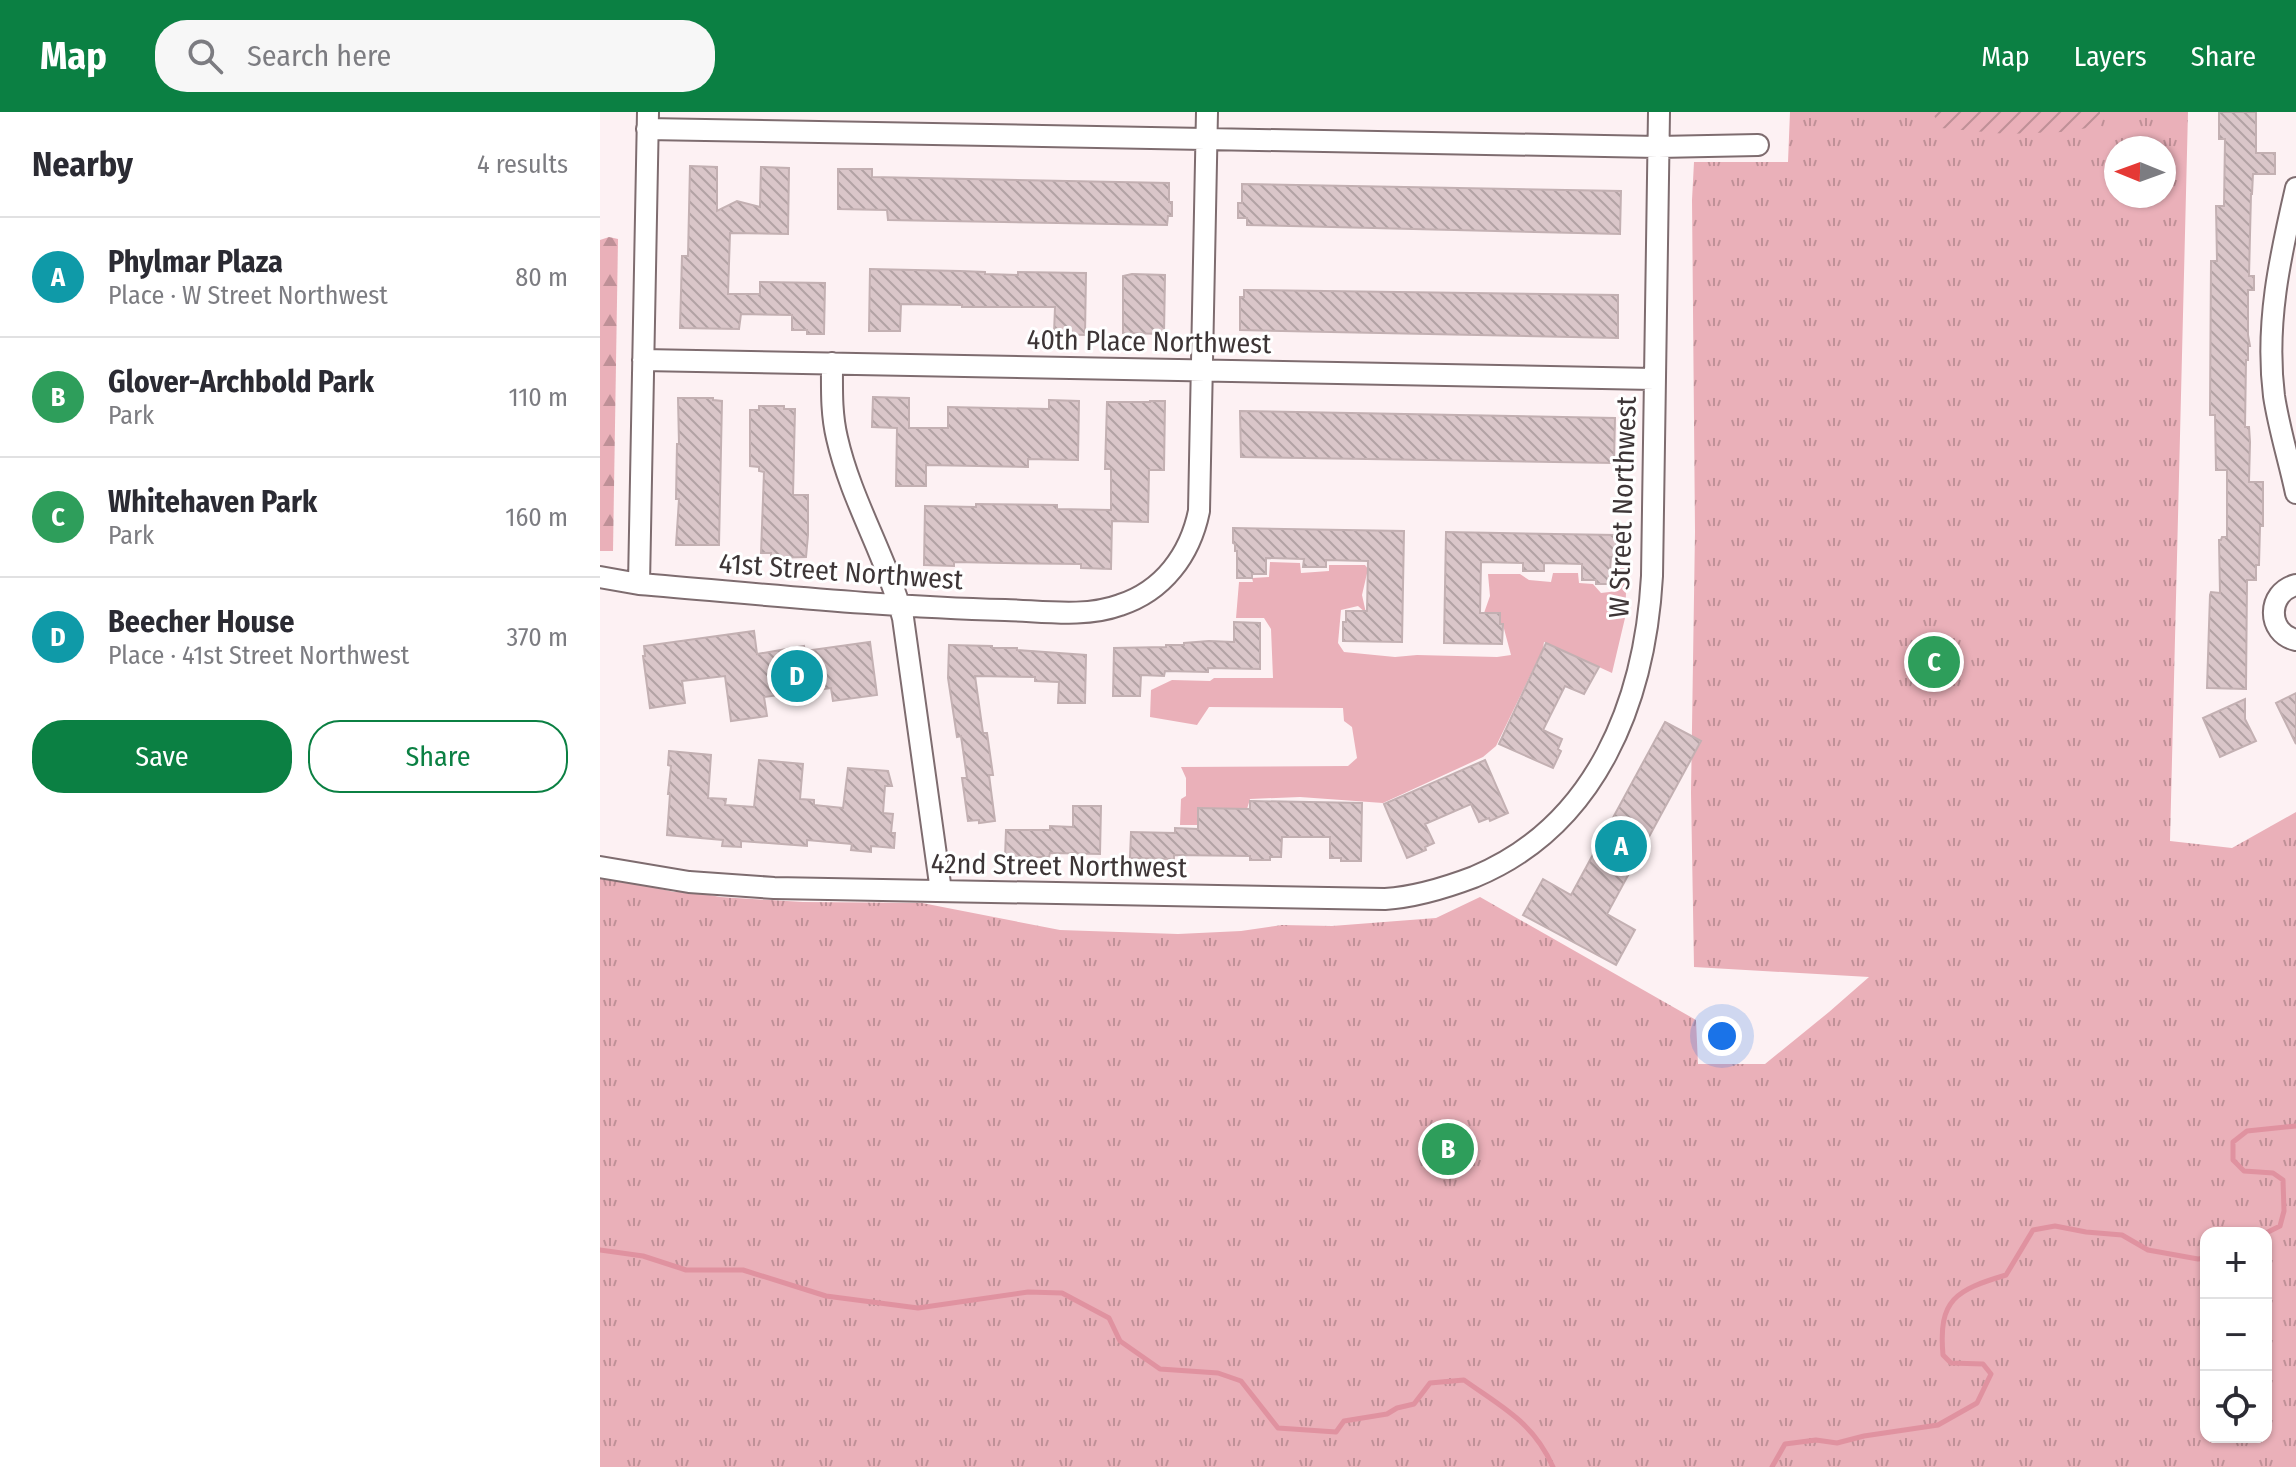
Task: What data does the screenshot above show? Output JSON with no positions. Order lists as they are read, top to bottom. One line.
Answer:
{"streets":{"street":["40th Place Northwest","W Street Northwest","41st Street Northwest","42nd Street Northwest"]},"crossings":[["40th Place Northwest","W Street Northwest"],["40th Place Northwest","41st Street Northwest"],["W Street Northwest","42nd Street Northwest"]],"north":"left","page":{"header":"Map","search":"Search here","nav":["Map","Layers","Share"],"heading":["Nearby","4 results"],"list":[{"mark":"A","name":"Phylmar Plaza","note":"Place · W Street Northwest","value":"80 m"},{"mark":"B","name":"Glover-Archbold Park","note":"Park","value":"110 m"},{"mark":"C","name":"Whitehaven Park","note":"Park","value":"160 m"},{"mark":"D","name":"Beecher House","note":"Place · 41st Street Northwest","value":"370 m"}],"pins":["C","D","A","B"],"buttons":["Save","Share"],"map_buttons":["+","−"]}}
